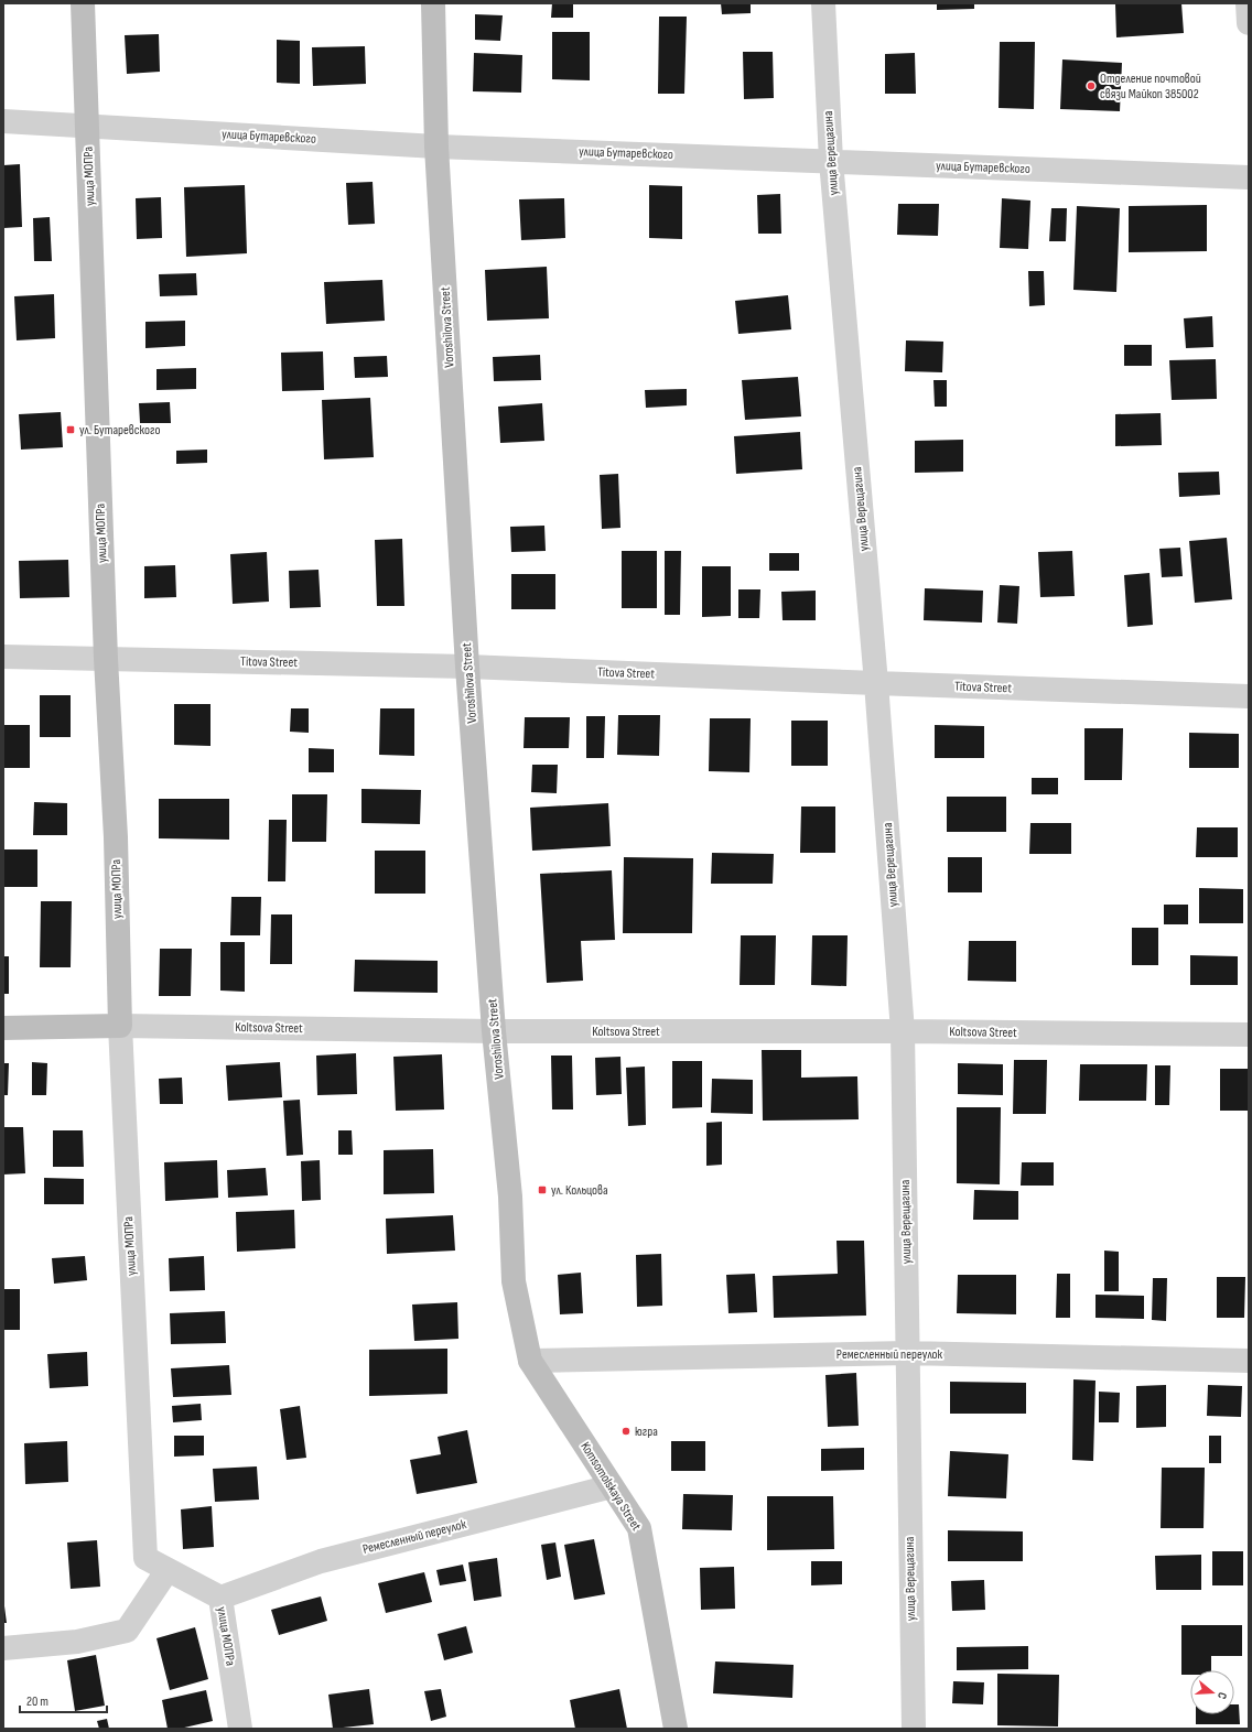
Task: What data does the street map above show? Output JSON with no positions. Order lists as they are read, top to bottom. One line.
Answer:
{"streets":{"main road":["улица МОПРа","Voroshilova Street","Koltsova Street","Komsomolskaya Street"],"street":["улица Бутаревского","улица Верещагина","Titova Street","Ремесленный переулок"]},"crossings":[["улица Бутаревского","улица Верещагина"],["улица Бутаревского","улица МОПРа"],["улица Бутаревского","Voroshilova Street"],["улица Верещагина","Titova Street"],["улица Верещагина","Koltsova Street"],["улица Верещагина","Ремесленный переулок"],["улица МОПРа","Titova Street"],["улица МОПРа","Koltsova Street"],["улица МОПРа","Ремесленный переулок"],["Voroshilova Street","Titova Street"],["Voroshilova Street","Koltsova Street"],["Voroshilova Street","Ремесленный переулок"],["Voroshilova Street","Komsomolskaya Street"],["Ремесленный переулок","Komsomolskaya Street"]],"places":{"other":["Отделение почтовой связи Майкоп 385002","югра"],"transit":["ул. Бутаревского","ул. Кольцова"]},"scale_bar":"20 m","north":"right"}
